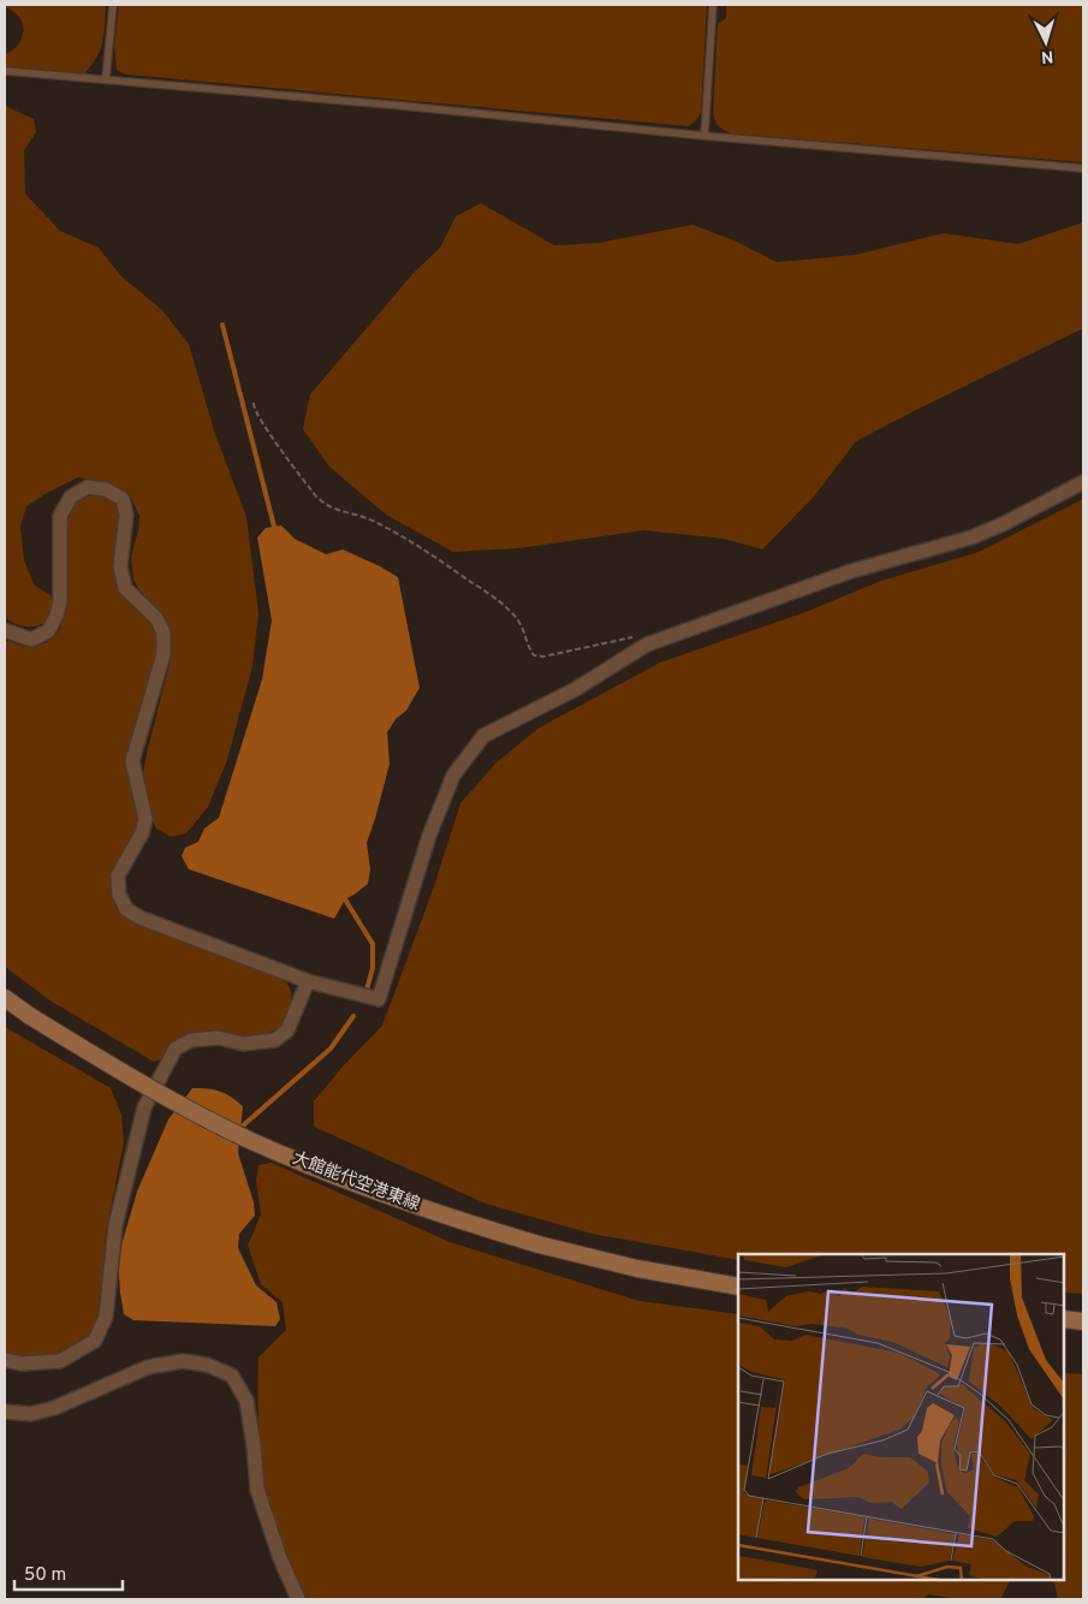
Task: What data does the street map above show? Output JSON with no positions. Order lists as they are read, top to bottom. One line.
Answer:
{"streets":{"main road":["大館能代空港東線"]},"scale_bar":"50 m","north":"bottom"}
